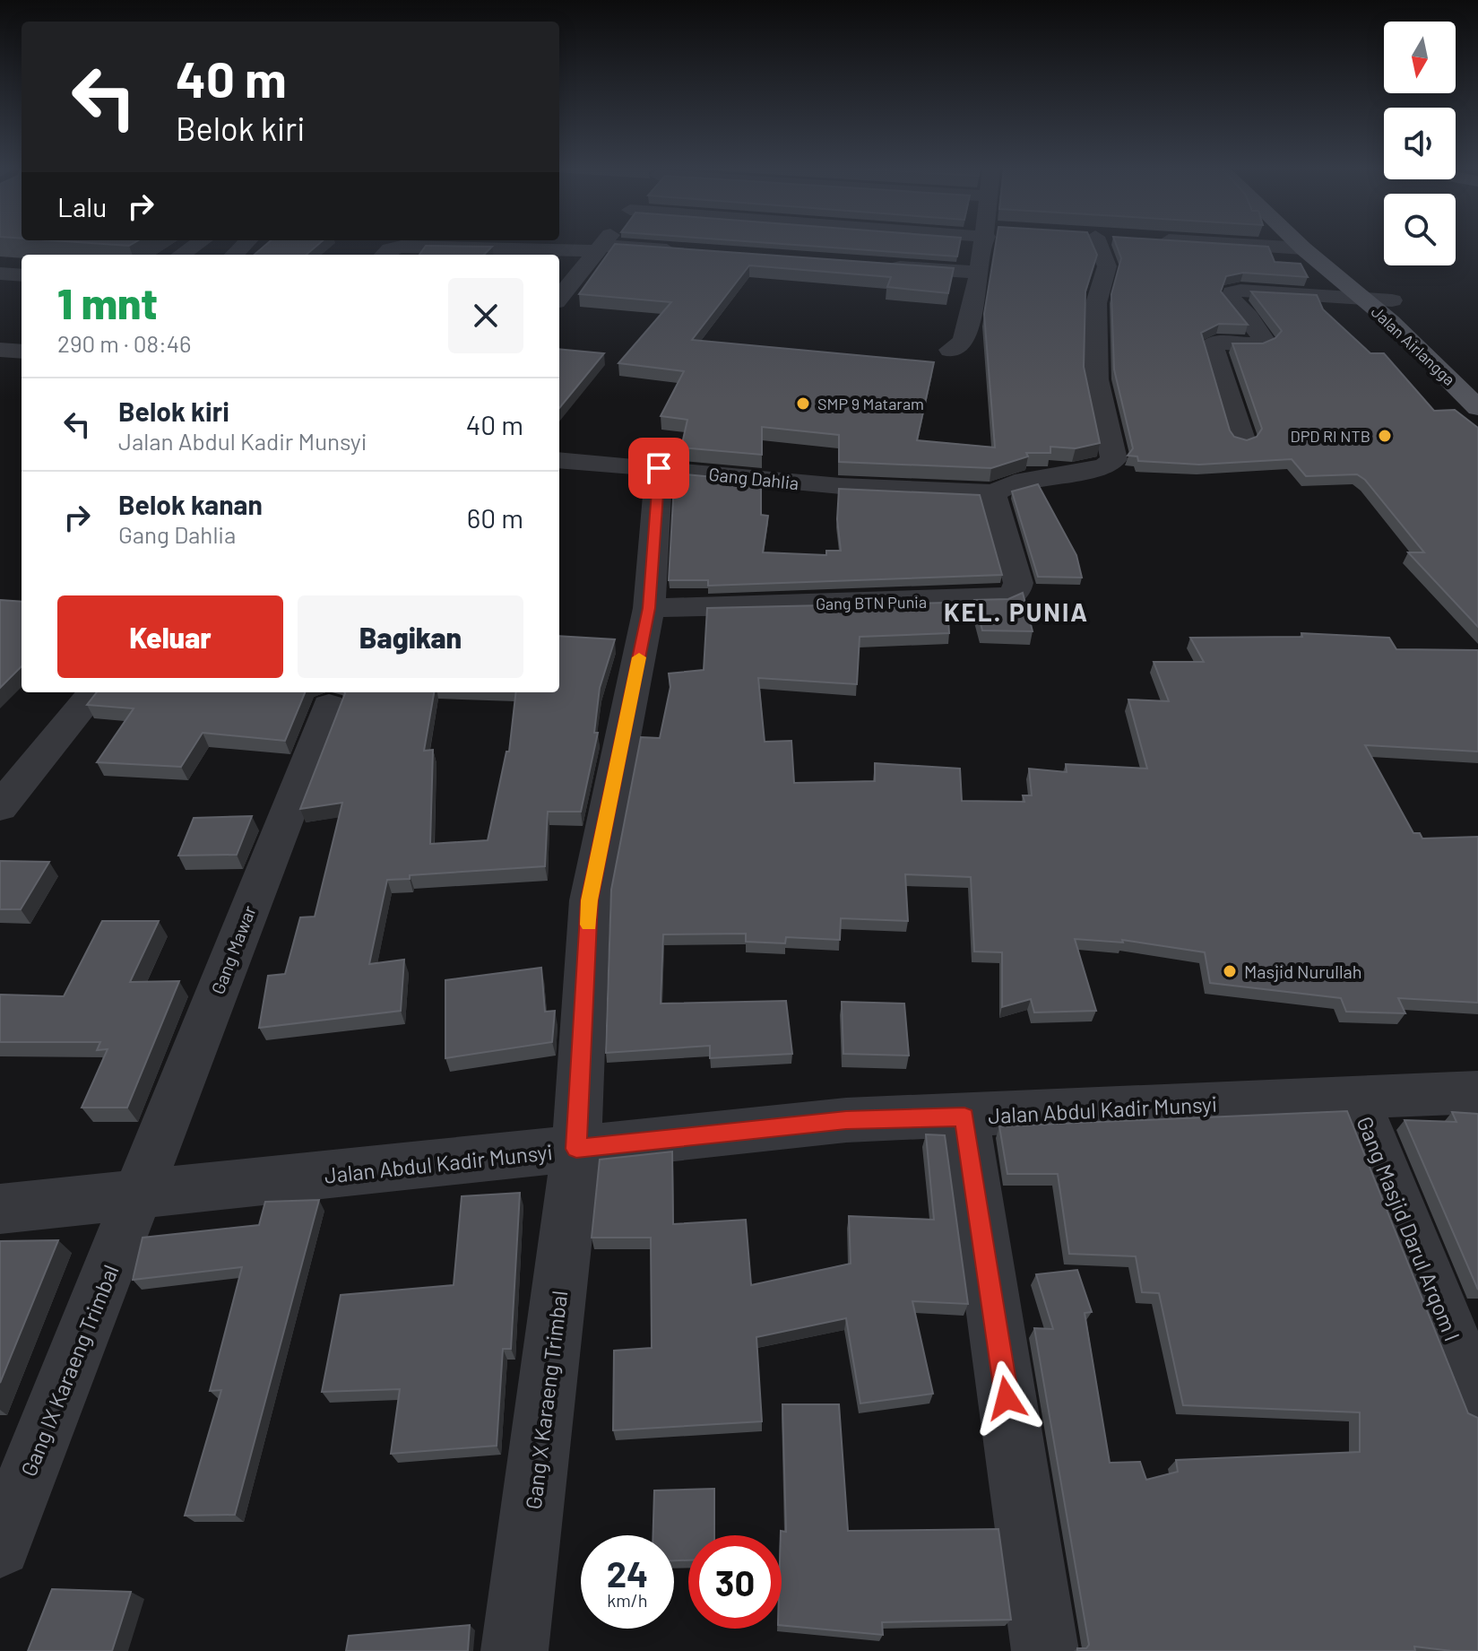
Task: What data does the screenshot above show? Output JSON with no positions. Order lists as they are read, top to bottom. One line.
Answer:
{"streets":{"main road":["Jalan Airlangga"],"street":["Gang Dahlia","Gang BTN Punia","Gang Mawar","Jalan Abdul Kadir Munsyi","Gang Masjid Darul Arqom I","Gang IX Karaeng Trimbal","Gang X Karaeng Trimbal"]},"crossings":[["Gang Dahlia","Gang BTN Punia"],["Gang Mawar","Jalan Abdul Kadir Munsyi"],["Gang Mawar","Gang IX Karaeng Trimbal"],["Jalan Abdul Kadir Munsyi","Gang Masjid Darul Arqom I"],["Jalan Abdul Kadir Munsyi","Gang IX Karaeng Trimbal"],["Jalan Abdul Kadir Munsyi","Gang X Karaeng Trimbal"]],"districts":["KEL. PUNIA"],"places":["SMP 9 Mataram","DPD RI NTB","Masjid Nurullah"],"north":"bottom","page":{"turn":["40 m","Belok kiri"],"then":"Lalu","heading":["1 mnt","290 m · 08:46"],"list":[{"name":"Belok kiri","note":"Jalan Abdul Kadir Munsyi","value":"40 m"},{"name":"Belok kanan","note":"Gang Dahlia","value":"60 m"}],"buttons":["Keluar","Bagikan"],"speed":"24 km/h","limit":"30"}}
